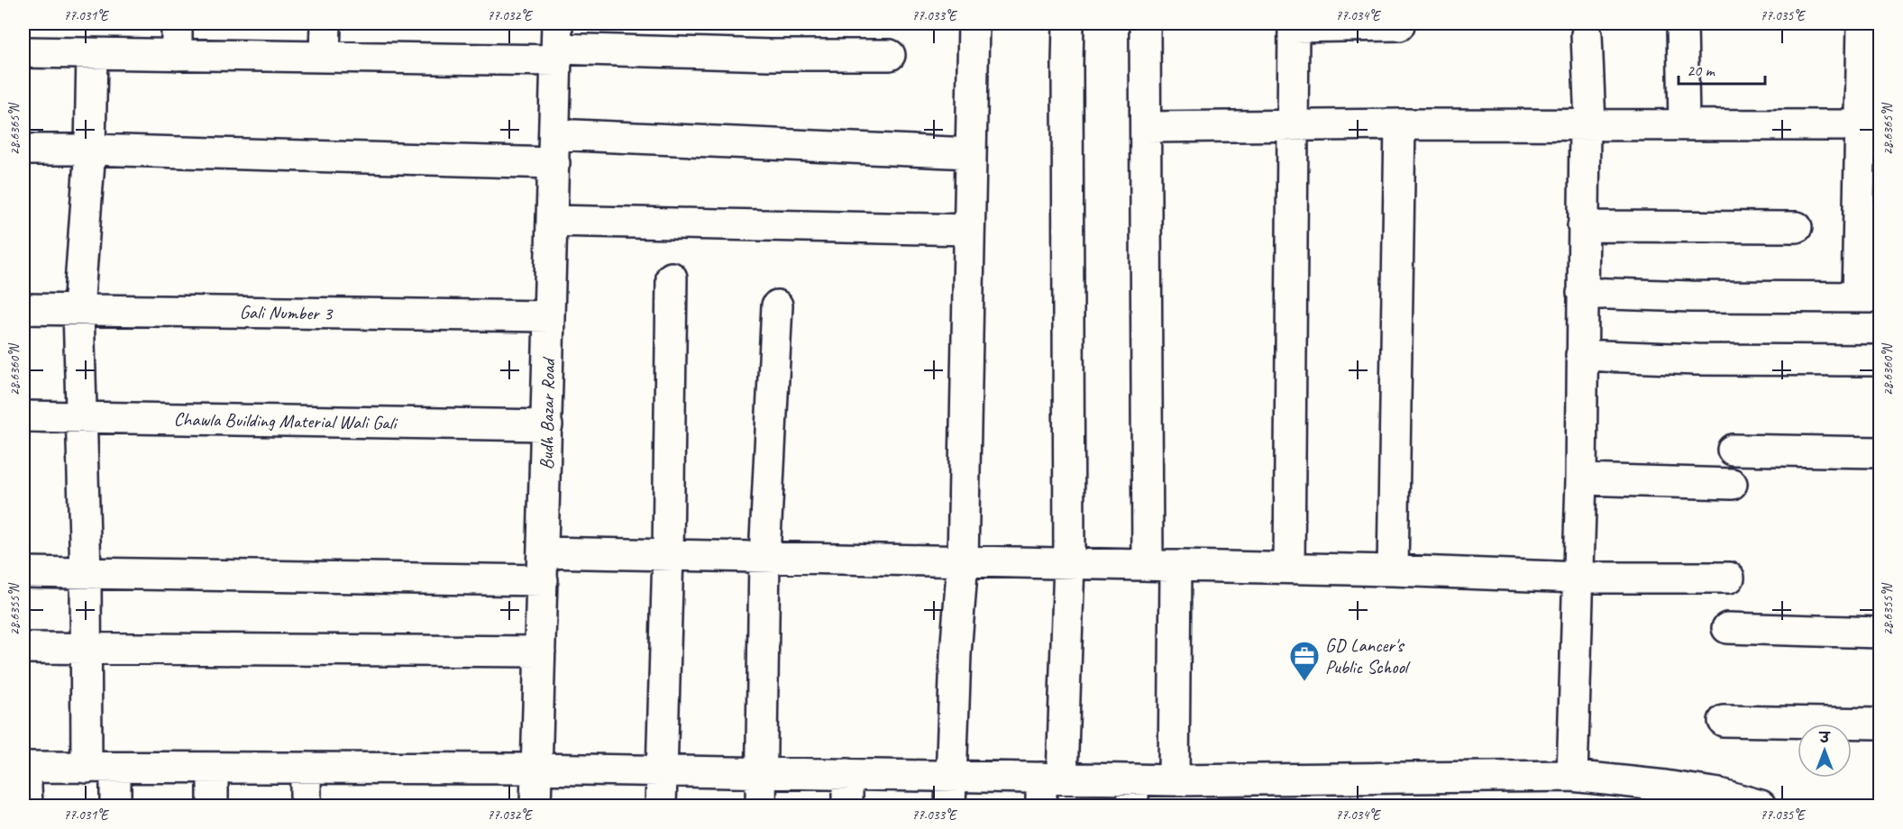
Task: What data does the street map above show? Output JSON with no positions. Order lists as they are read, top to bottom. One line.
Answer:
{"streets":{"street":["Gali Number 3","Budh Bazar Road","Chawla Building Material Wali Gali"]},"crossings":[["Gali Number 3","Budh Bazar Road"],["Budh Bazar Road","Chawla Building Material Wali Gali"]],"places":{"office":["GD Lancer's Public School"]},"scale_bar":"20 m","north":"top","coordinates":["77.031°E","77.032°E","77.033°E","77.034°E","77.035°E","28.6365°N","28.6360°N","28.6355°N"]}
